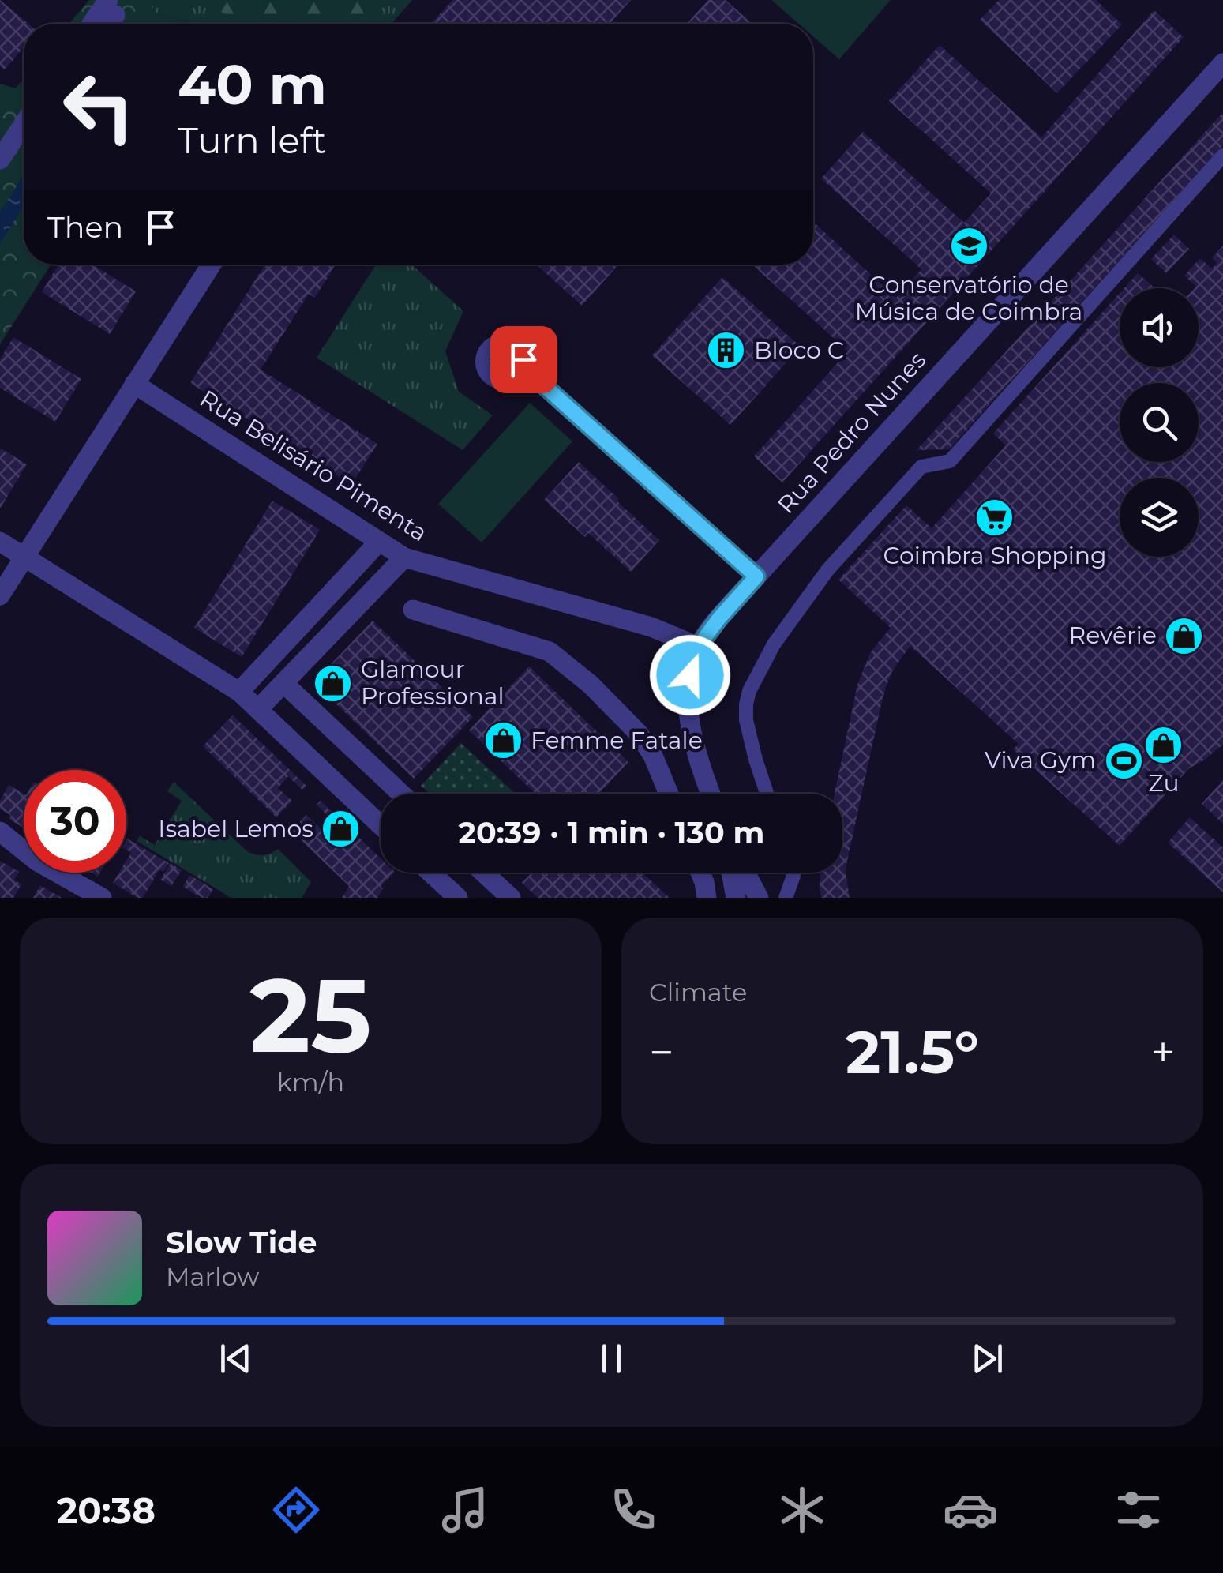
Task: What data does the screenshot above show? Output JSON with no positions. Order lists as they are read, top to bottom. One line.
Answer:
{"streets":{"street":["Rua Pedro Nunes","Rua Belisário Pimenta"]},"crossings":[["Rua Pedro Nunes","Rua Belisário Pimenta"]],"places":{"school or university":["Conservatório de Música de Coimbra"],"building":["Bloco C"],"supermarket":["Coimbra Shopping"],"shop":["Revêrie","Glamour Professional","Femme Fatale","Zu","Isabel Lemos"],"sports":["Viva Gym"]},"page":{"turn":["40 m","Turn left"],"then":"Then","limit":"30","trip":"20:39 · 1 min · 130 m","tile":[["25","km/h"],"Climate"],"heat":["−","21.5°","+"],"song":["Slow Tide","Marlow"],"tabs":"20:38"}}
